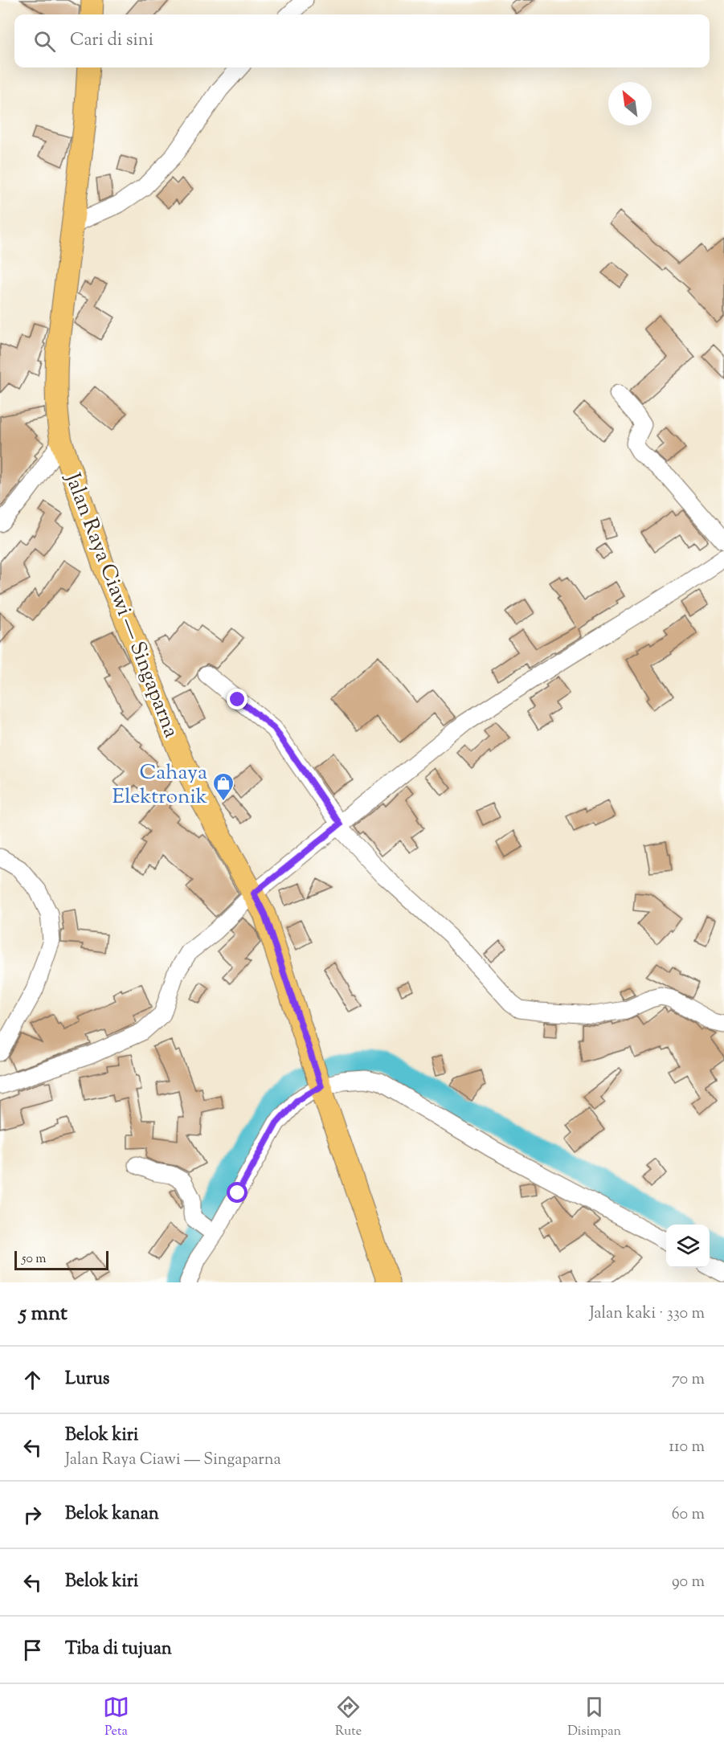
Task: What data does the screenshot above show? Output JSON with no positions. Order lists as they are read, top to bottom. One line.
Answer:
{"streets":{"main road":["Jalan Raya Ciawi — Singaparna"]},"places":{"shop":["Cahaya Elektronik"]},"scale_bar":"50 m","north":"top left","page":{"search":"Cari di sini","scale":"50 m","heading":["5 mnt","Jalan kaki · 330 m"],"list":[["Lurus","70 m"],["Belok kiri","Jalan Raya Ciawi — Singaparna","110 m"],["Belok kanan","60 m"],["Belok kiri","90 m"],"Tiba di tujuan"],"nav":["Peta","Rute","Disimpan"]}}
